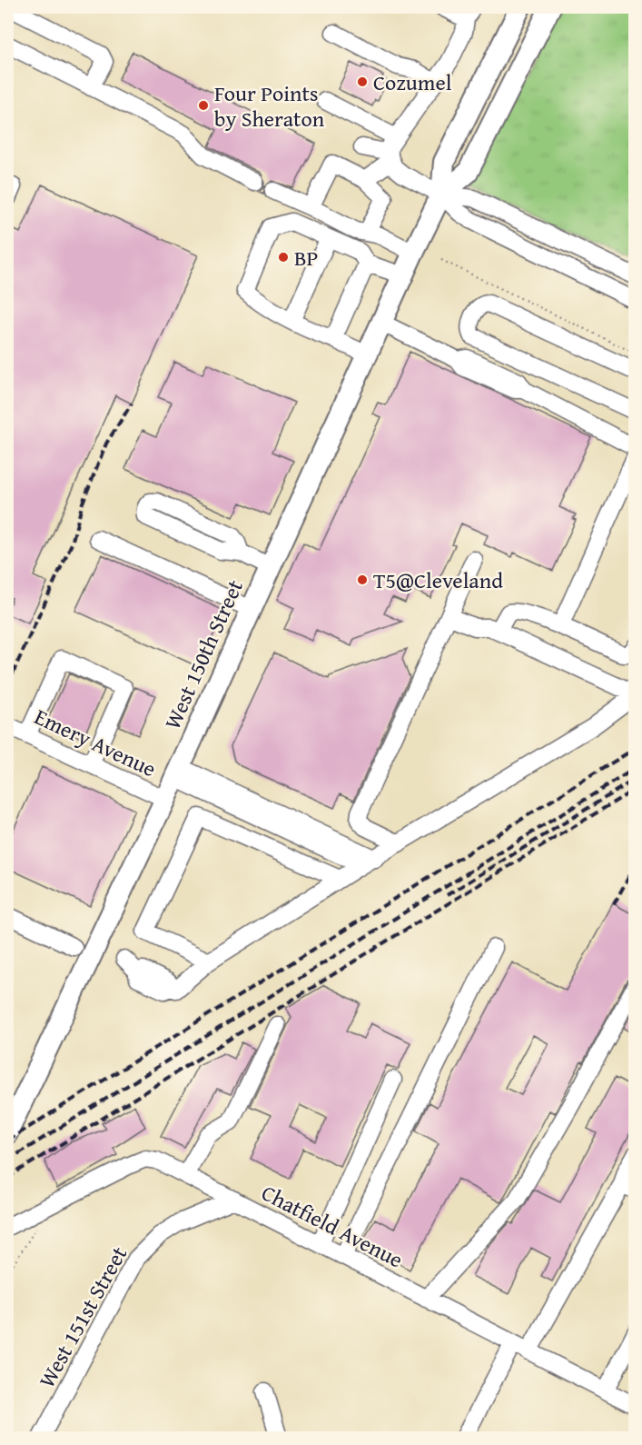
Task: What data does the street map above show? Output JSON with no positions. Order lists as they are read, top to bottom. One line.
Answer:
{"streets":{"main road":["West 150th Street"],"street":["Emery Avenue","Chatfield Avenue","West 151st Street"]},"crossings":[["West 150th Street","Emery Avenue"],["Chatfield Avenue","West 151st Street"]],"places":["Cozumel","Four Points by Sheraton","BP","T5@Cleveland"]}
